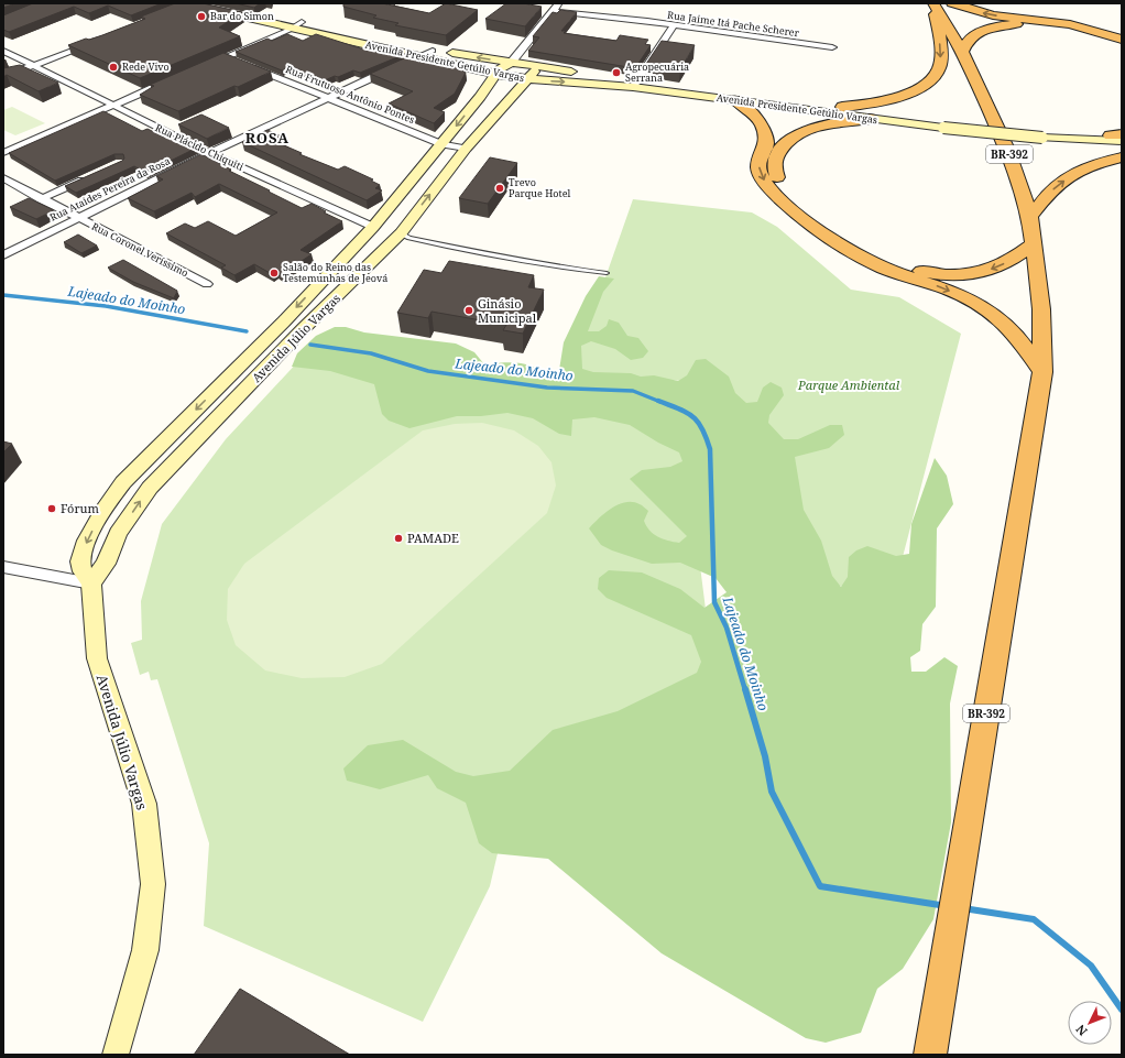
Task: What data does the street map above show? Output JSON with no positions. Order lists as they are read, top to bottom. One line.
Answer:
{"streets":{"highway":["BR-392"],"main road":["Avenida Presidente Getúlio Vargas","Rua Plácido Chiquiti","Avenida Júlio Vargas"],"street":["Rua Jaime Itá Pache Scherer","Rua Frutuoso Antônio Pontes","Rua Ataides Pereira da Rosa","Rua Coronel Veríssimo"]},"crossings":[["Avenida Presidente Getúlio Vargas","Rua Ataides Pereira da Rosa"],["Avenida Presidente Getúlio Vargas","Avenida Júlio Vargas"],["Rua Frutuoso Antônio Pontes","Rua Ataides Pereira da Rosa"],["Rua Frutuoso Antônio Pontes","Avenida Júlio Vargas"],["Rua Plácido Chiquiti","Rua Ataides Pereira da Rosa"],["Rua Plácido Chiquiti","Avenida Júlio Vargas"],["Rua Ataides Pereira da Rosa","Rua Coronel Veríssimo"]],"districts":["ROSA"],"water":["Lajeado do Moinho"],"parks":["Parque Ambiental"],"places":["Bar do Simon","Rede Vivo","Agropecuária Serrana","Trevo Parque Hotel","Salão do Reino das Testemunhas de Jeová","Ginásio Municipal","Fórum","PAMADE"],"north":"bottom left"}
